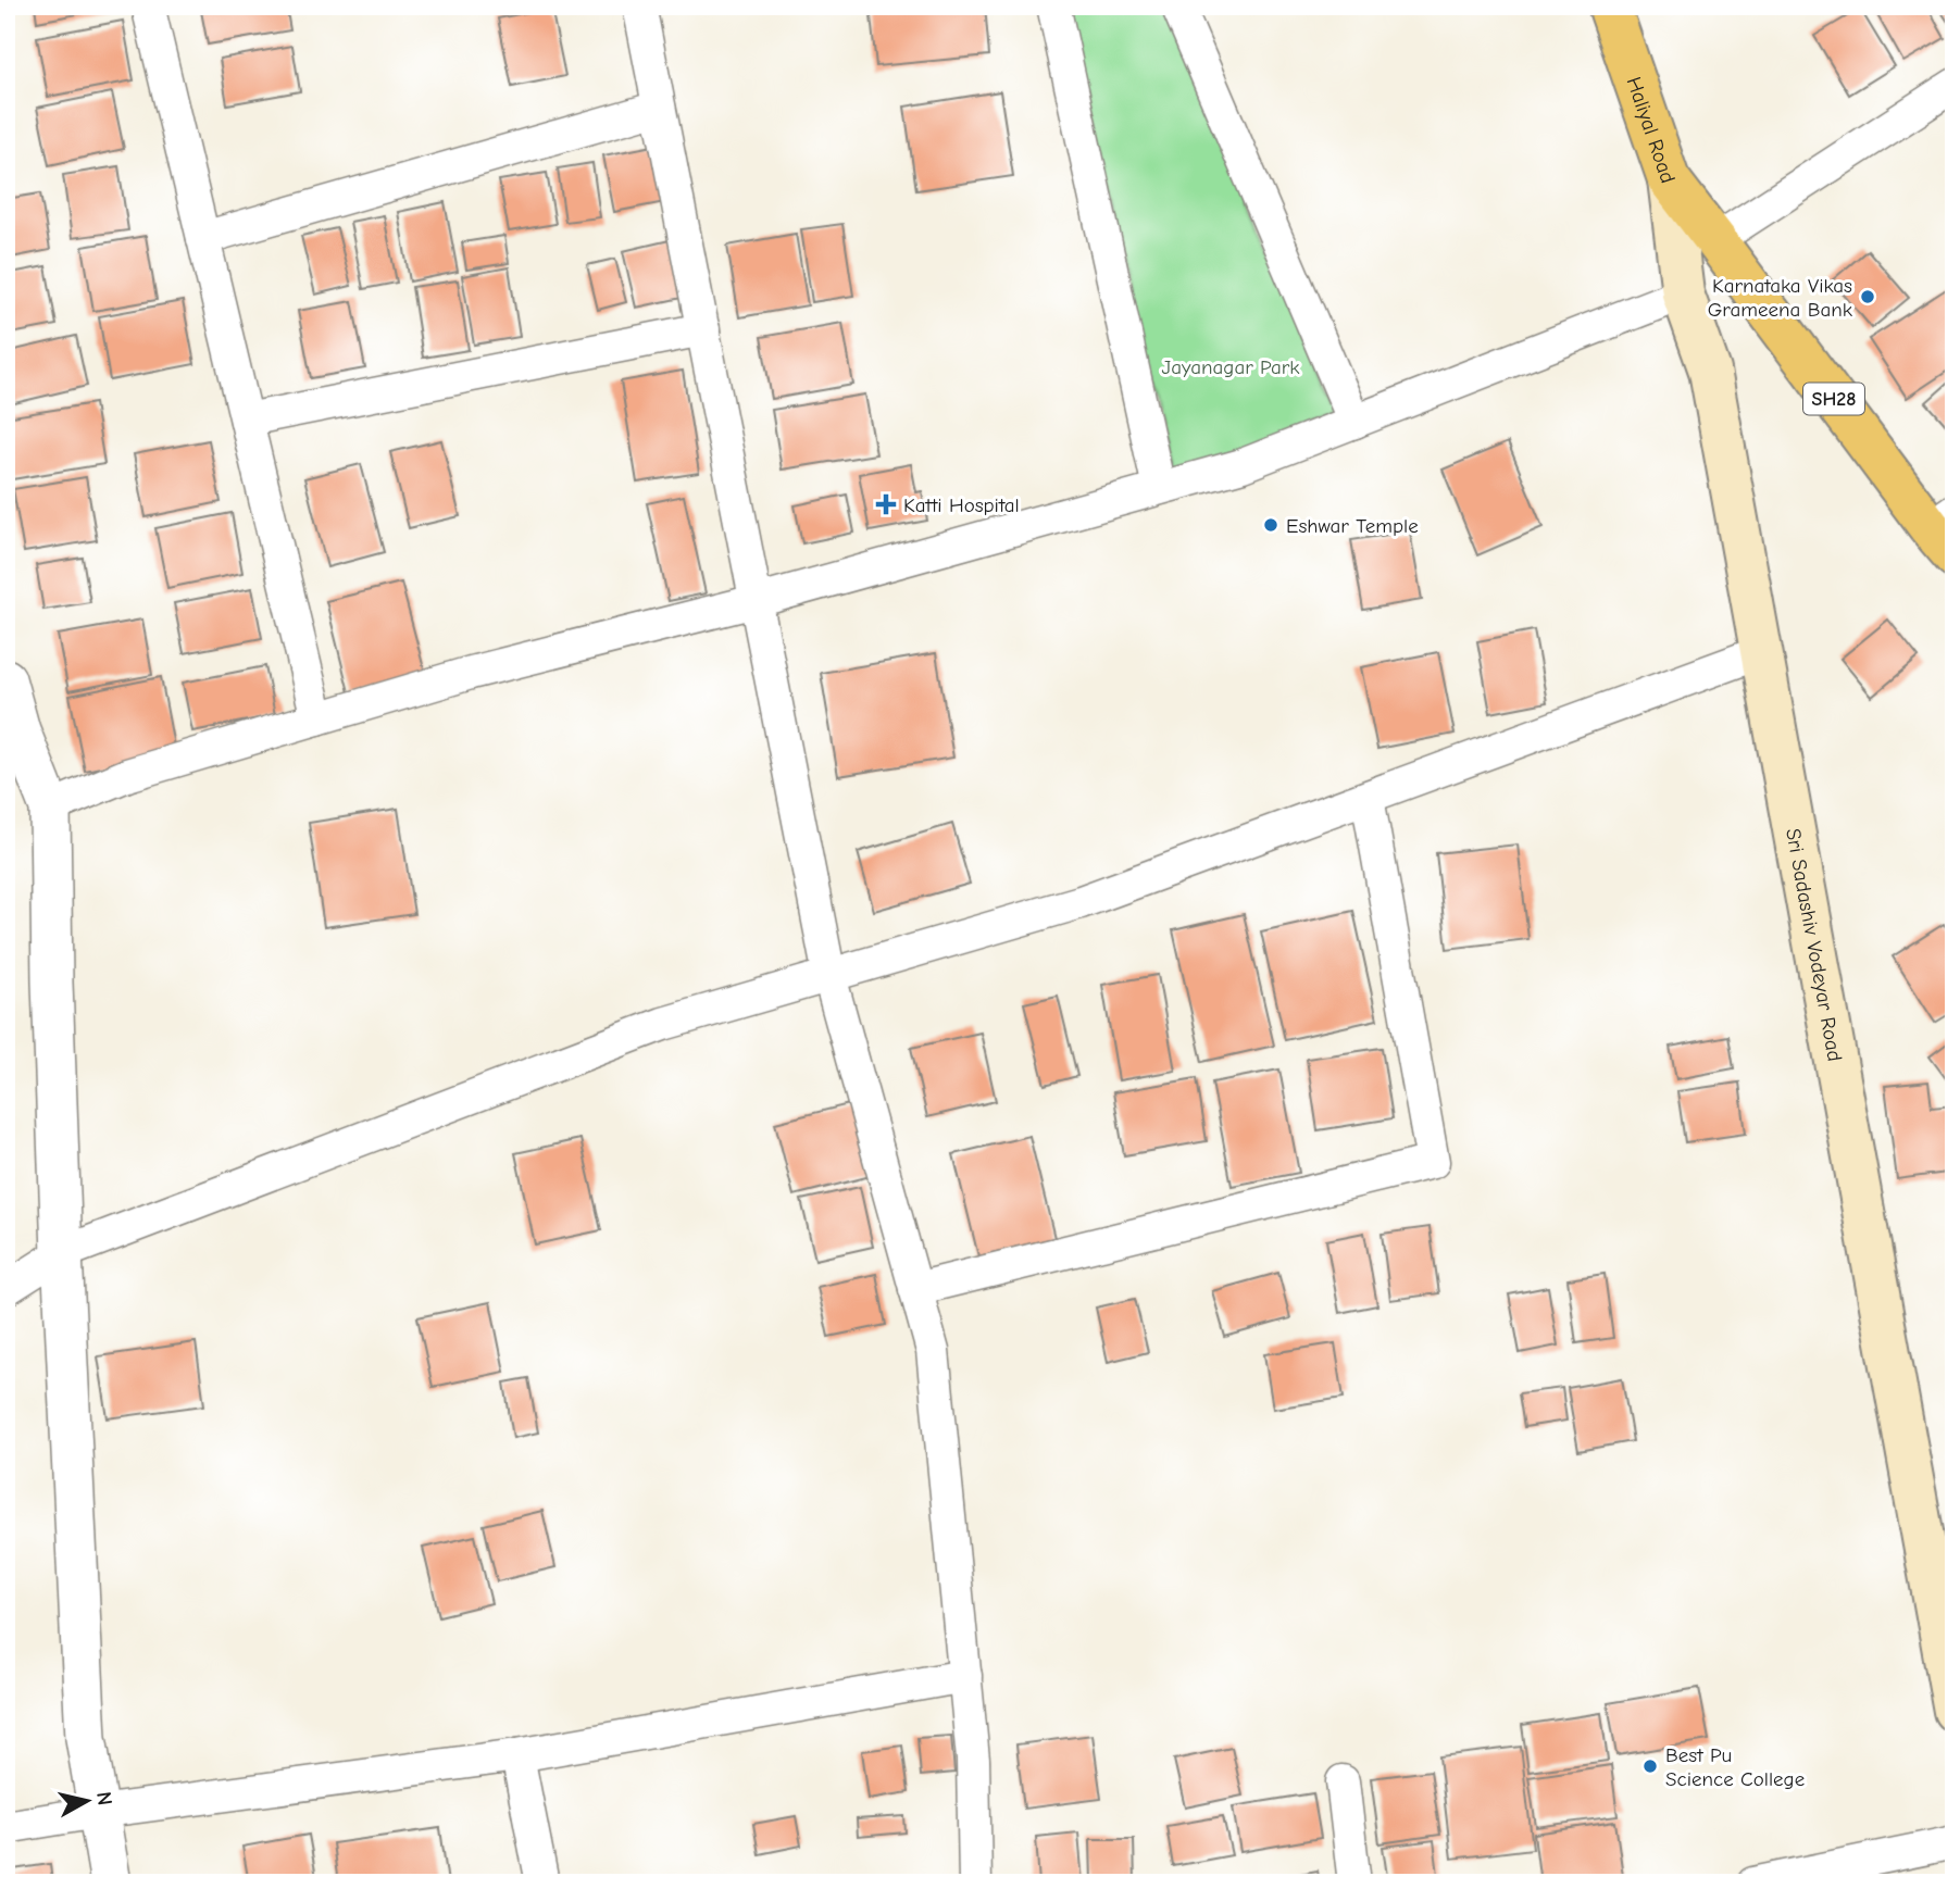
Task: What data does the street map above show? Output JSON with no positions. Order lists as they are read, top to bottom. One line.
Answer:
{"streets":{"main road":["Haliyal Road","SH28","Sri Sadashiv Vodeyar Road"]},"crossings":[["Haliyal Road","SH28"],["Haliyal Road","Sri Sadashiv Vodeyar Road"]],"parks":["Jayanagar Park"],"places":{"other":["Karnataka Vikas Grameena Bank","Eshwar Temple","Best Pu Science College"],"health":["Katti Hospital"]},"north":"right"}
